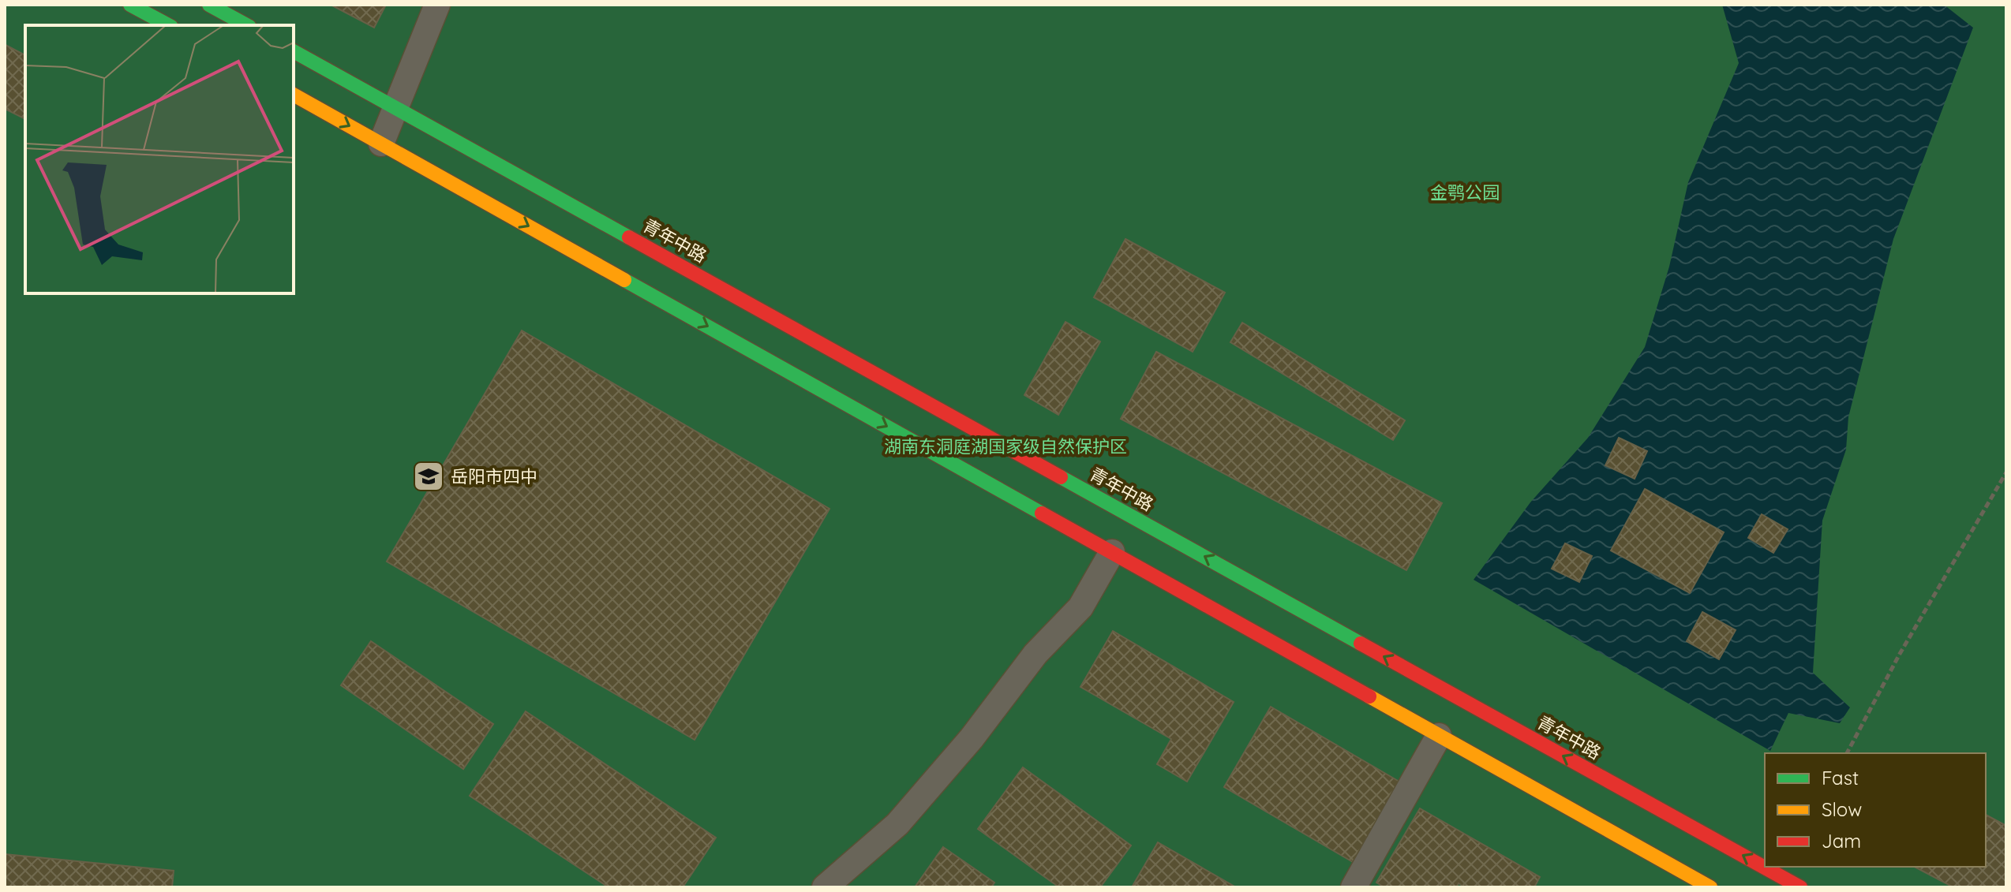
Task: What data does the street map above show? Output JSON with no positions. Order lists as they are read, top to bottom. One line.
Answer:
{"streets":{"main road":["青年中路"]},"parks":["金鹗公园","湖南东洞庭湖国家级自然保护区"],"places":{"school or university":["岳阳市四中"]},"legend":["Fast","Slow","Jam"]}
